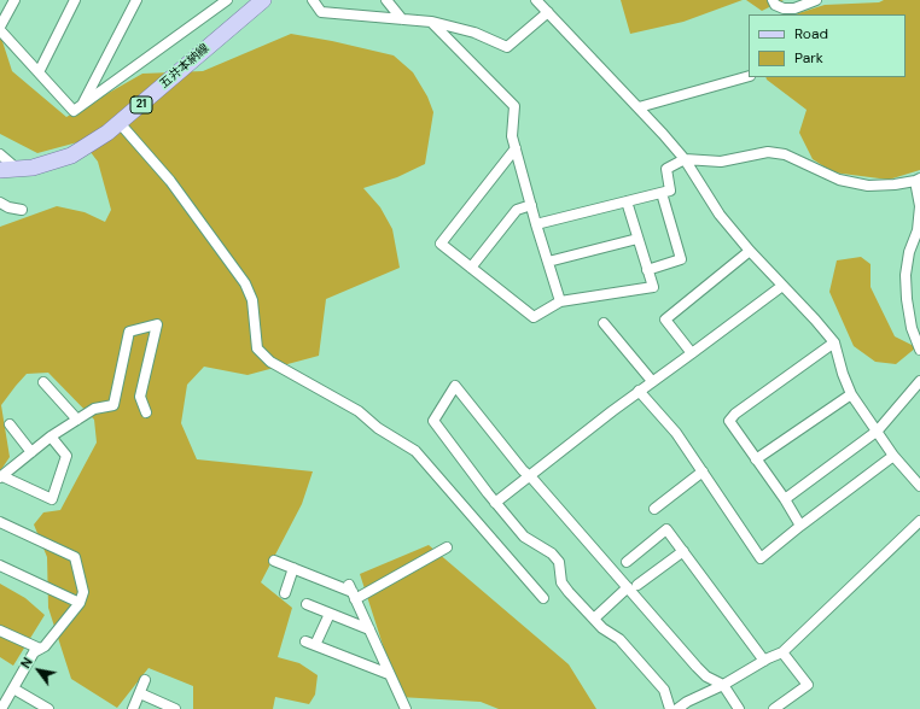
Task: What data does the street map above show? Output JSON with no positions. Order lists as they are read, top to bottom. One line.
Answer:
{"streets":{"main road":["五井本納線","21"]},"legend":["Road","Park"],"north":"top left"}
